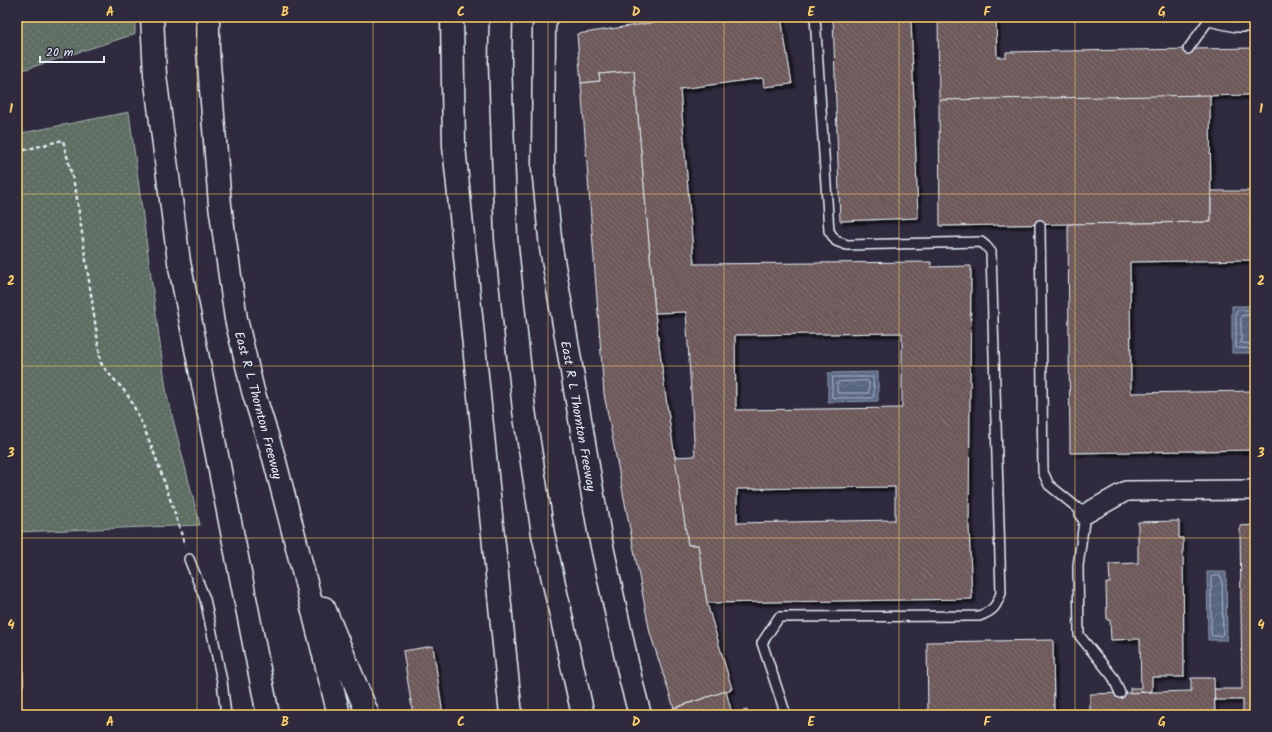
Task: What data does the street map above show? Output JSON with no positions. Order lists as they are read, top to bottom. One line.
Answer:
{"streets":{"main road":["East R L Thornton Freeway"]},"scale_bar":"20 m","grid":{"columns":["A","B","C","D","E","F","G"],"rows":["1","2","3","4"]}}
